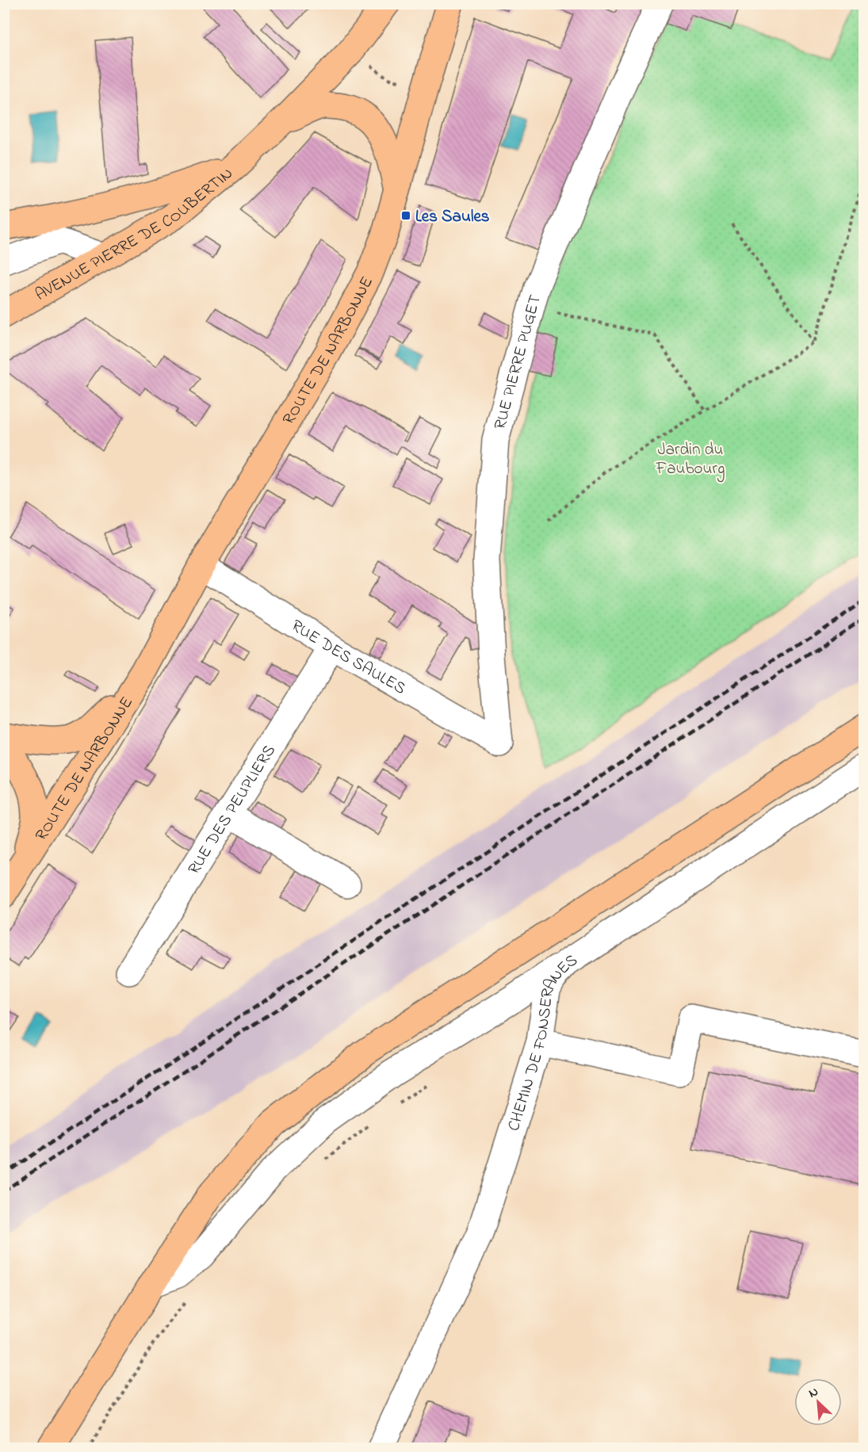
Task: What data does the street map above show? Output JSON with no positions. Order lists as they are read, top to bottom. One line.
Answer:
{"streets":{"main road":["AVENUE PIERRE DE COUBERTIN","ROUTE DE NARBONNE"],"street":["RUE PIERRE PUGET","RUE DES SAULES","RUE DES PEUPLIERS","CHEMIN DE FONSERANES"]},"crossings":[["ROUTE DE NARBONNE","RUE DES SAULES"],["RUE PIERRE PUGET","RUE DES SAULES"],["RUE DES SAULES","RUE DES PEUPLIERS"]],"parks":["Jardin du Faubourg"],"places":{"transit":["Les Saules"]},"north":"top left"}
